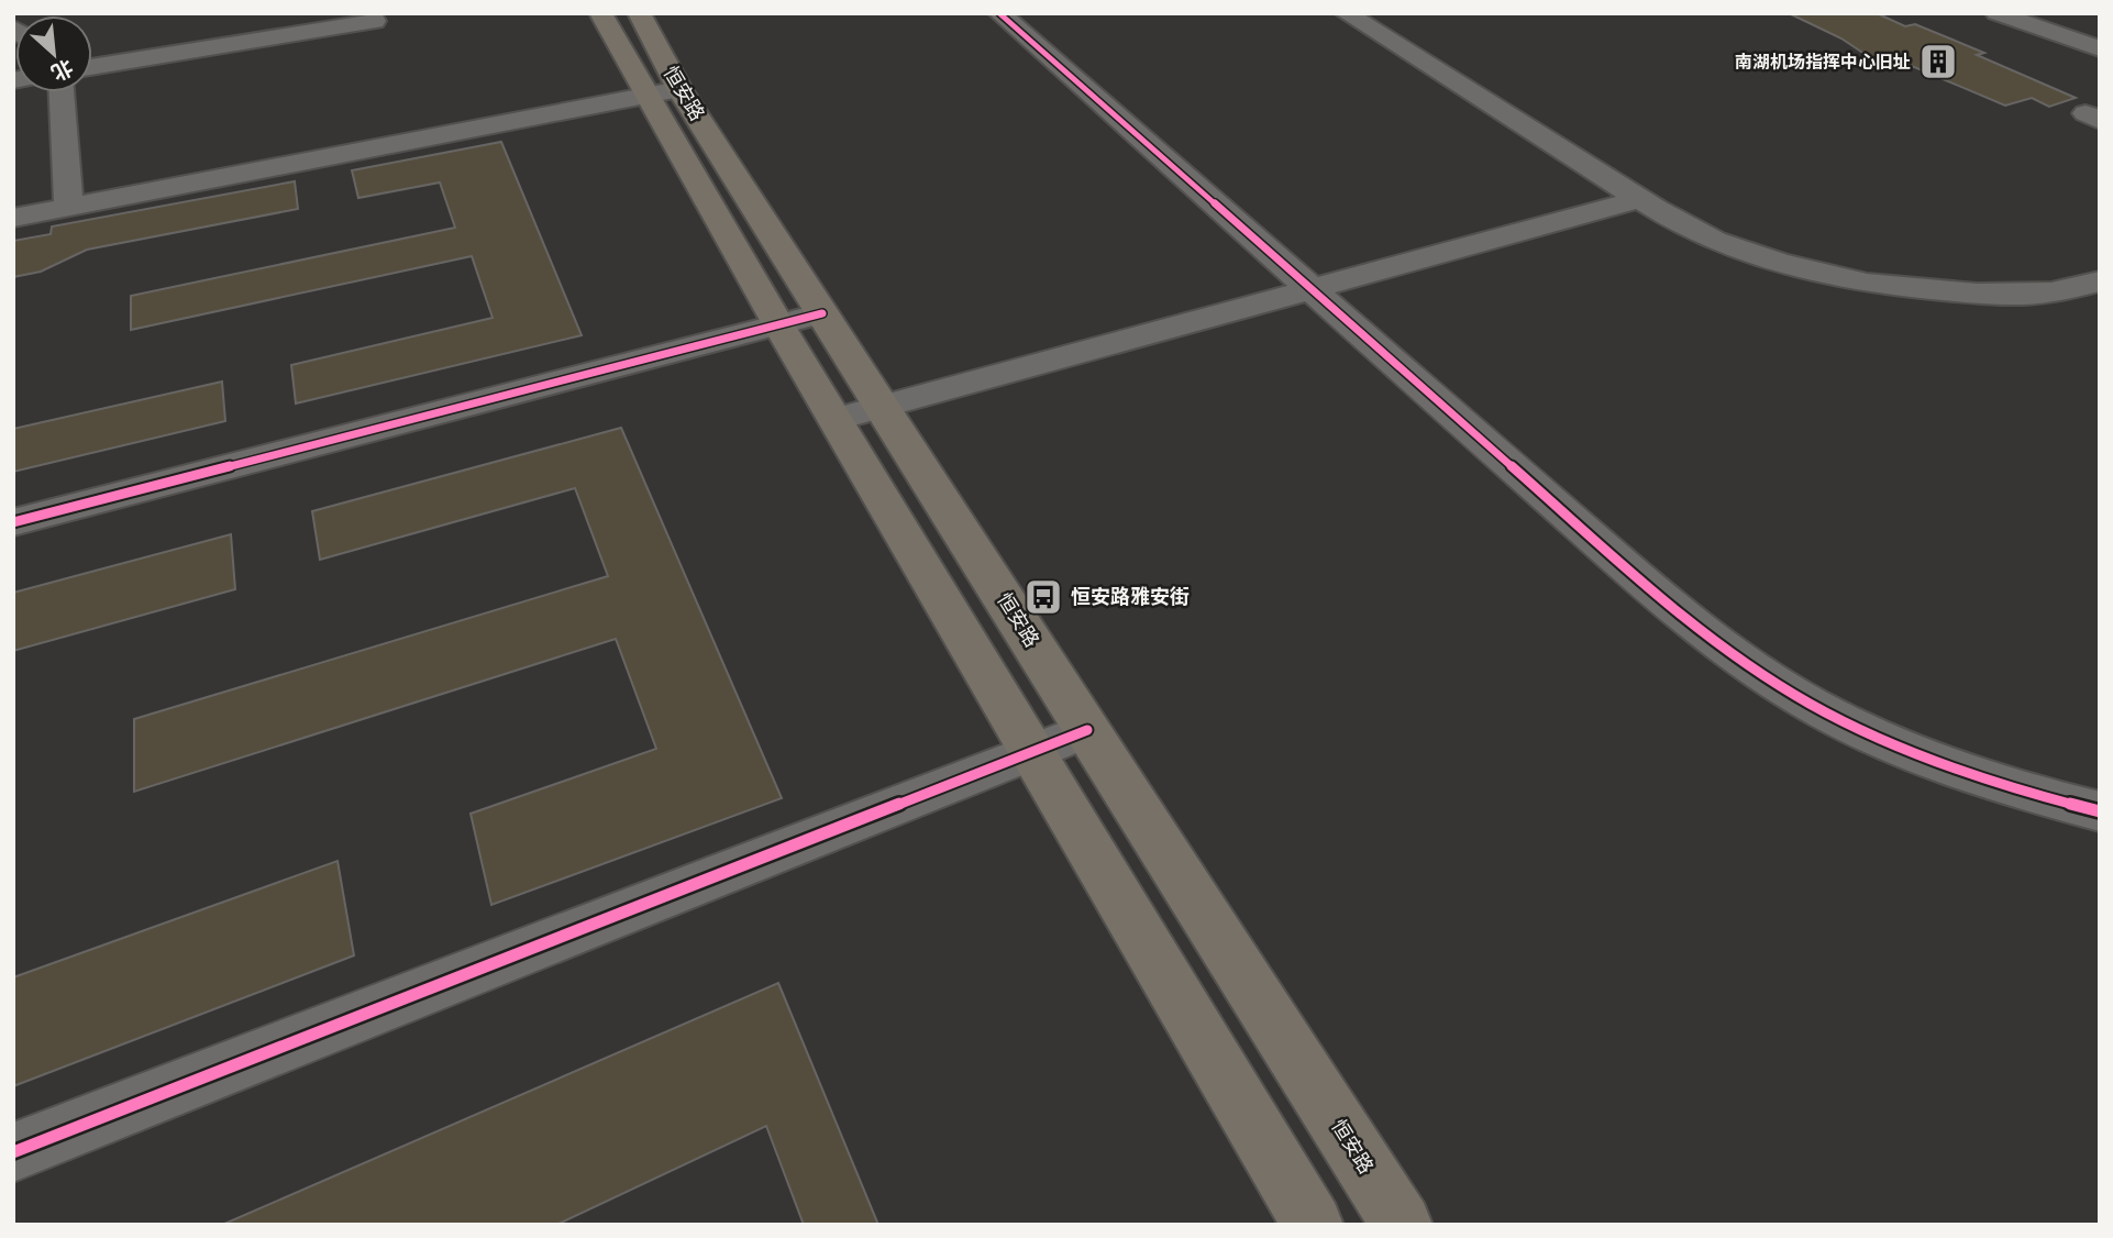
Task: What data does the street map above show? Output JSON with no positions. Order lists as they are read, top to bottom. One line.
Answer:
{"streets":{"main road":["恒安路"]},"places":{"building":["南湖机场指挥中心旧址"],"bus stop":["恒安路雅安街"]},"north":"bottom right"}
